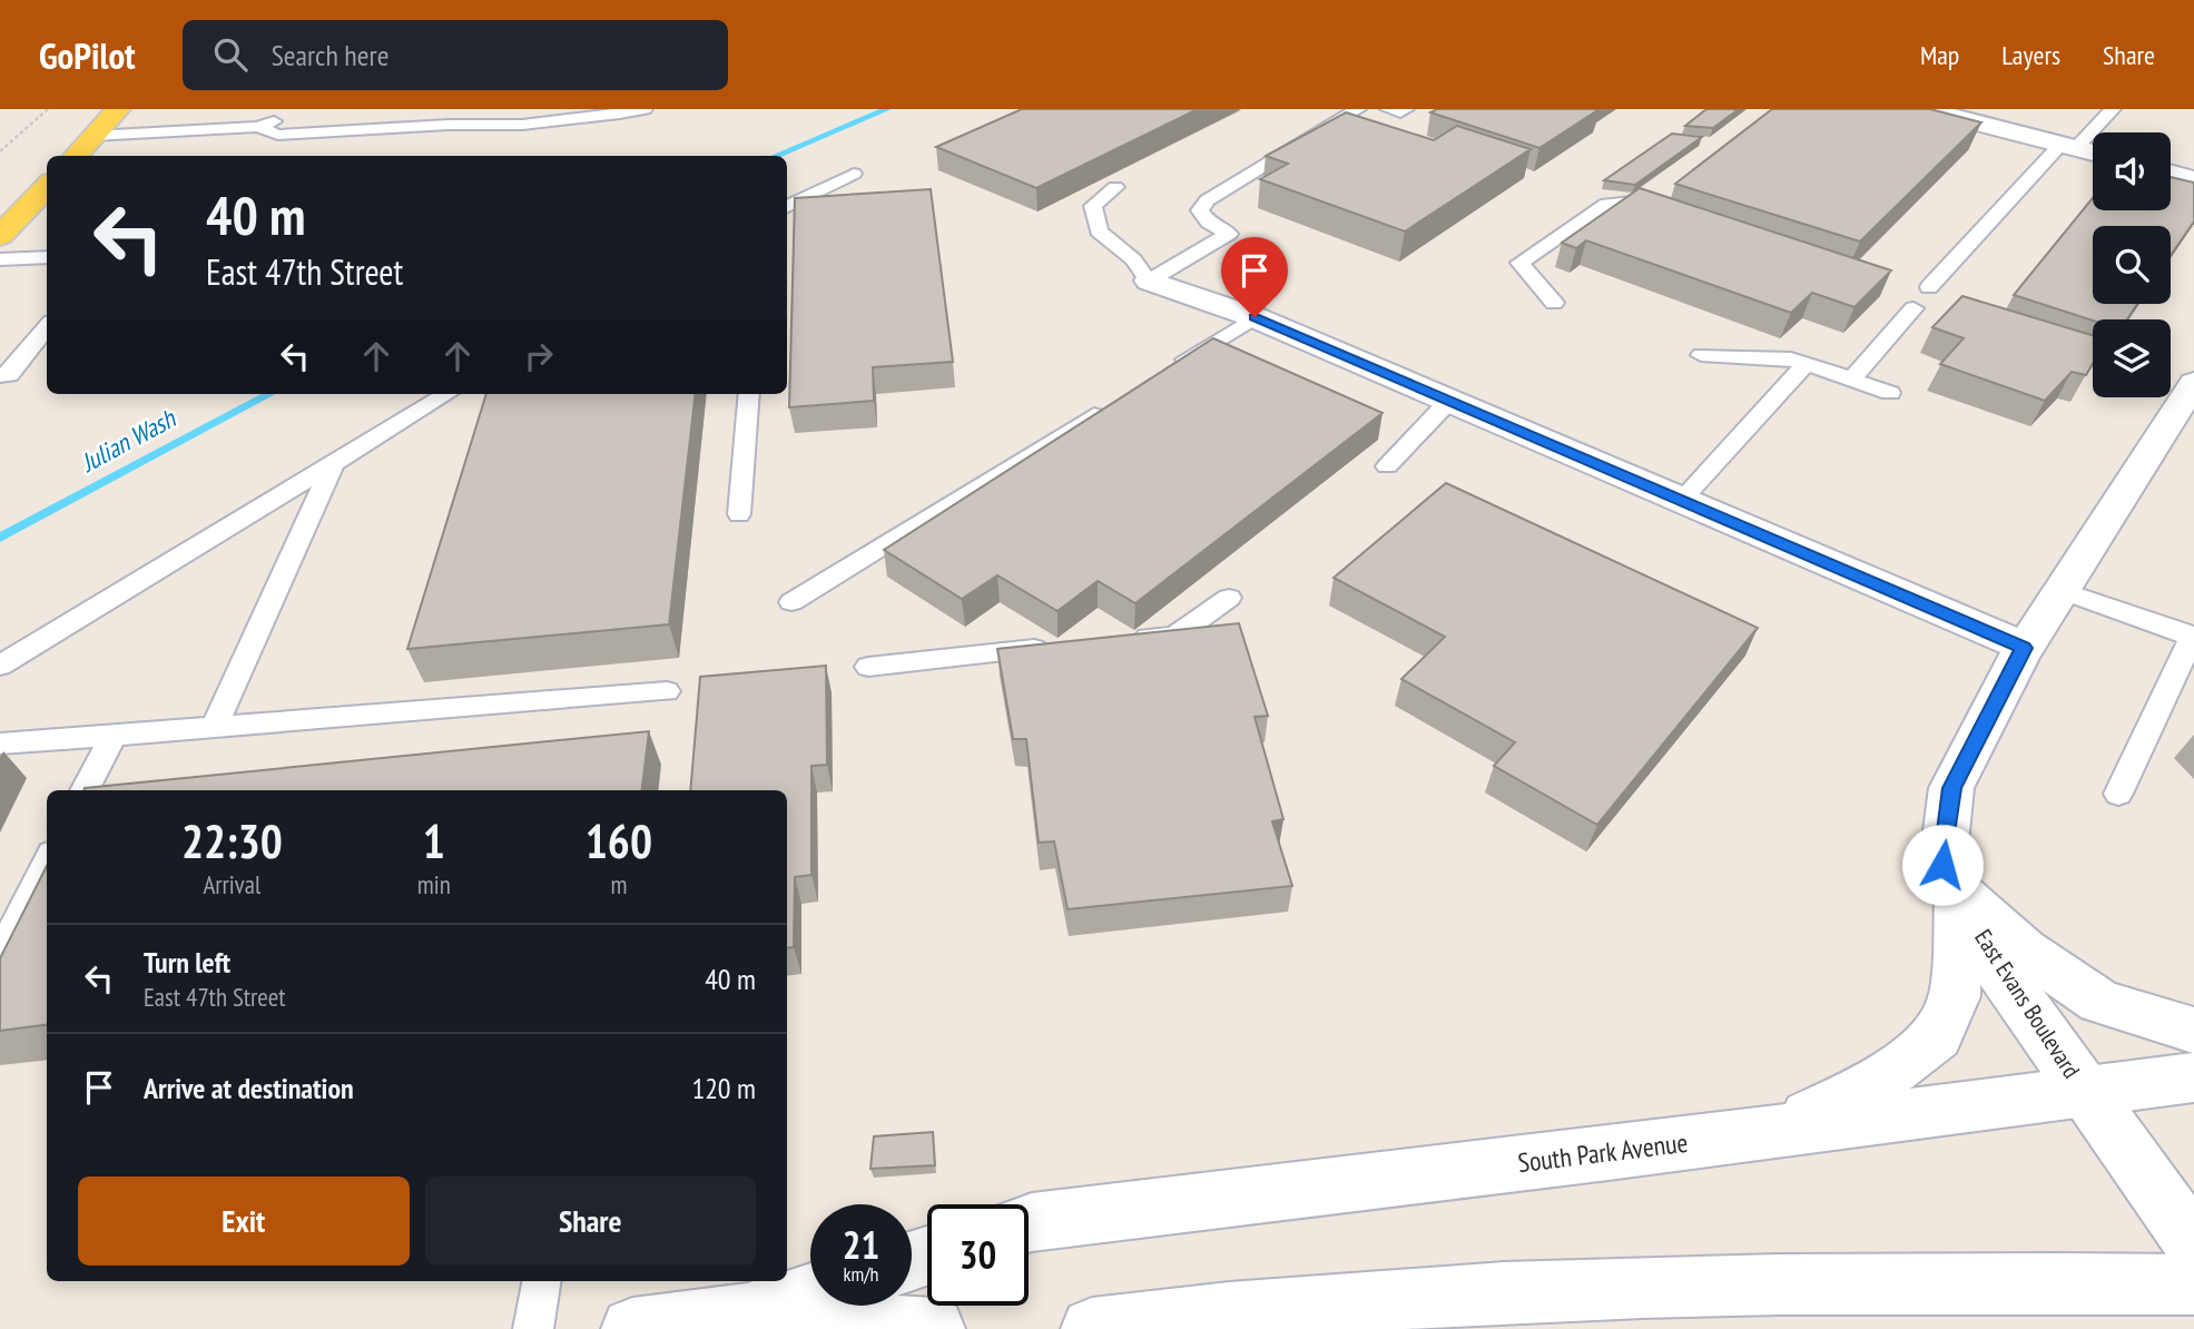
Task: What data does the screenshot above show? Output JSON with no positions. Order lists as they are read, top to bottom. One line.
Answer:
{"streets":{"street":["East Evans Boulevard","South Park Avenue"]},"crossings":[["East Evans Boulevard","South Park Avenue"]],"water":["Julian Wash"],"page":{"header":"GoPilot","search":"Search here","nav":["Map","Layers","Share"],"turn":["40 m","East 47th Street"],"eta":["22:30","Arrival","1","min","160","m"],"list":[{"name":"Turn left","note":"East 47th Street","value":"40 m"},{"name":"Arrive at destination","value":"120 m"}],"buttons":["Exit","Share"],"speed":"21 km/h","limit":"30"}}
